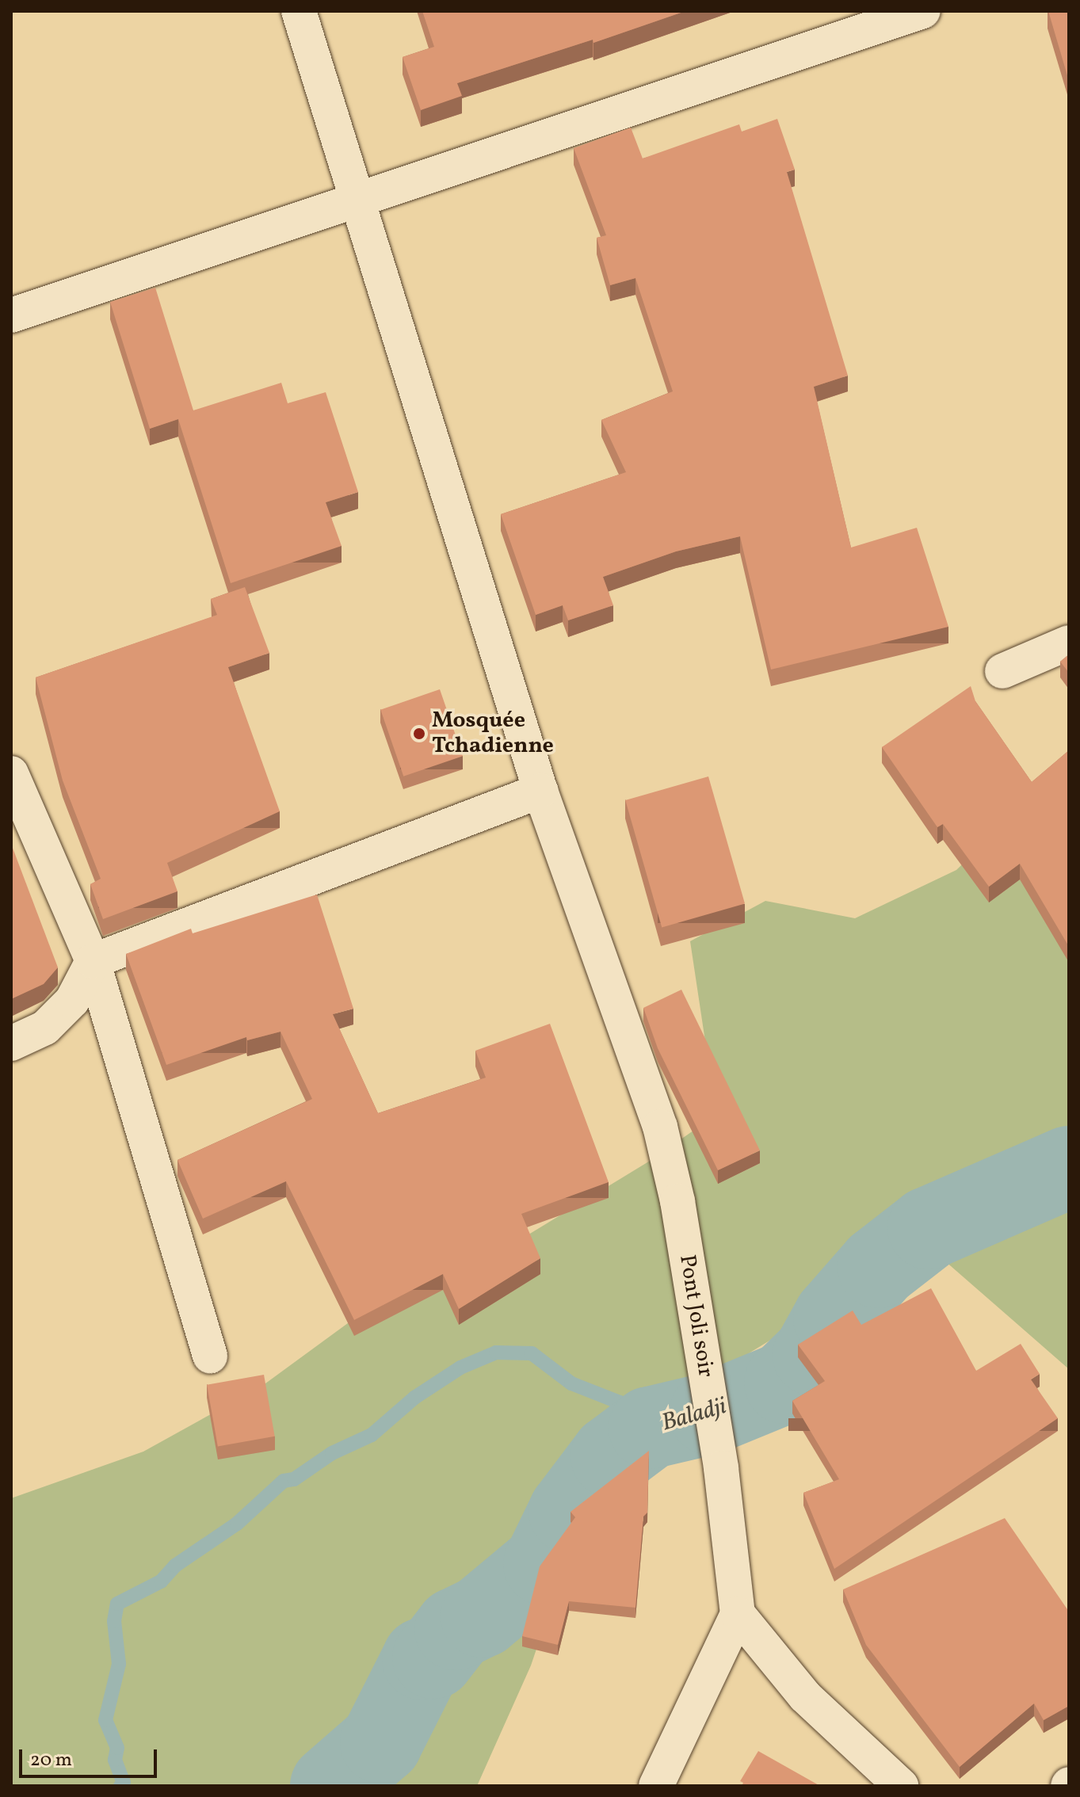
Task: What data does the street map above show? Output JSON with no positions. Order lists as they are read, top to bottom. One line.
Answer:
{"streets":{"street":["Pont Joli soir"]},"water":["Baladji"],"places":["Mosquée Tchadienne"],"scale_bar":"20 m"}
